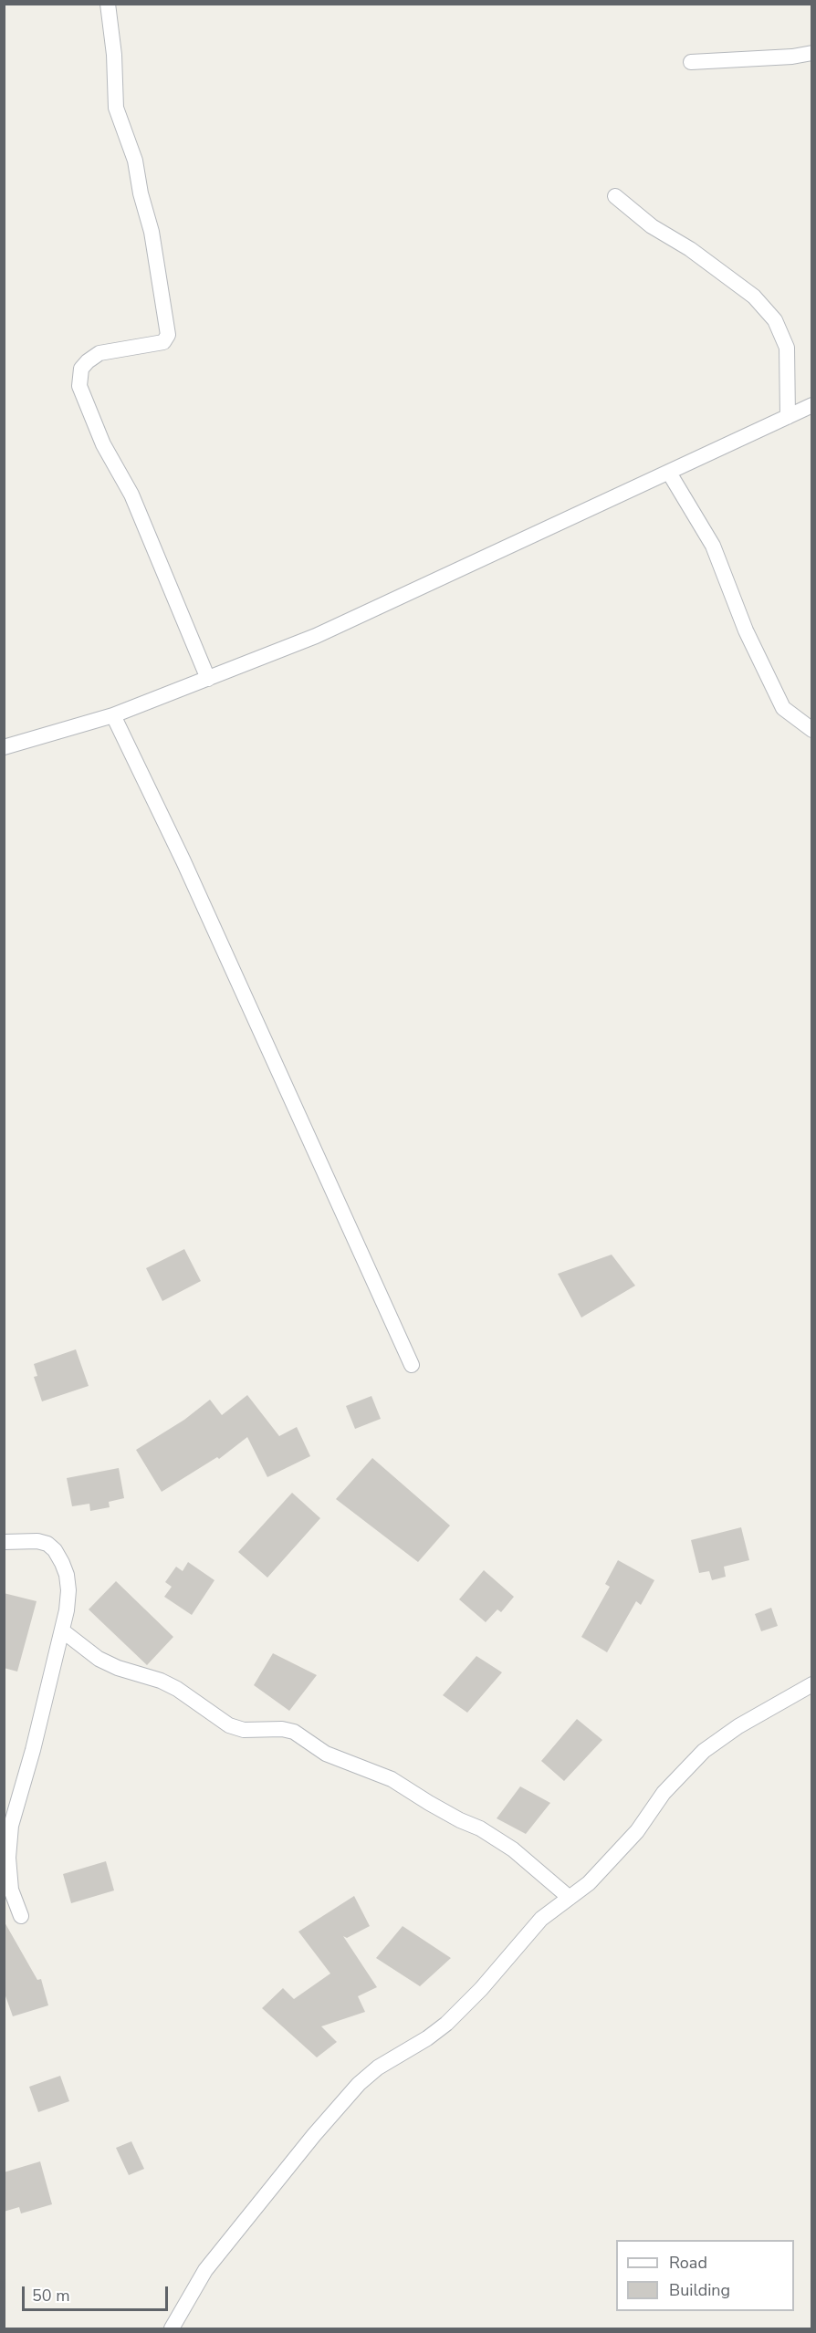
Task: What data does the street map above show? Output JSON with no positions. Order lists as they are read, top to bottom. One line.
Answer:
{"legend":["Road","Building"],"scale_bar":"50 m"}
